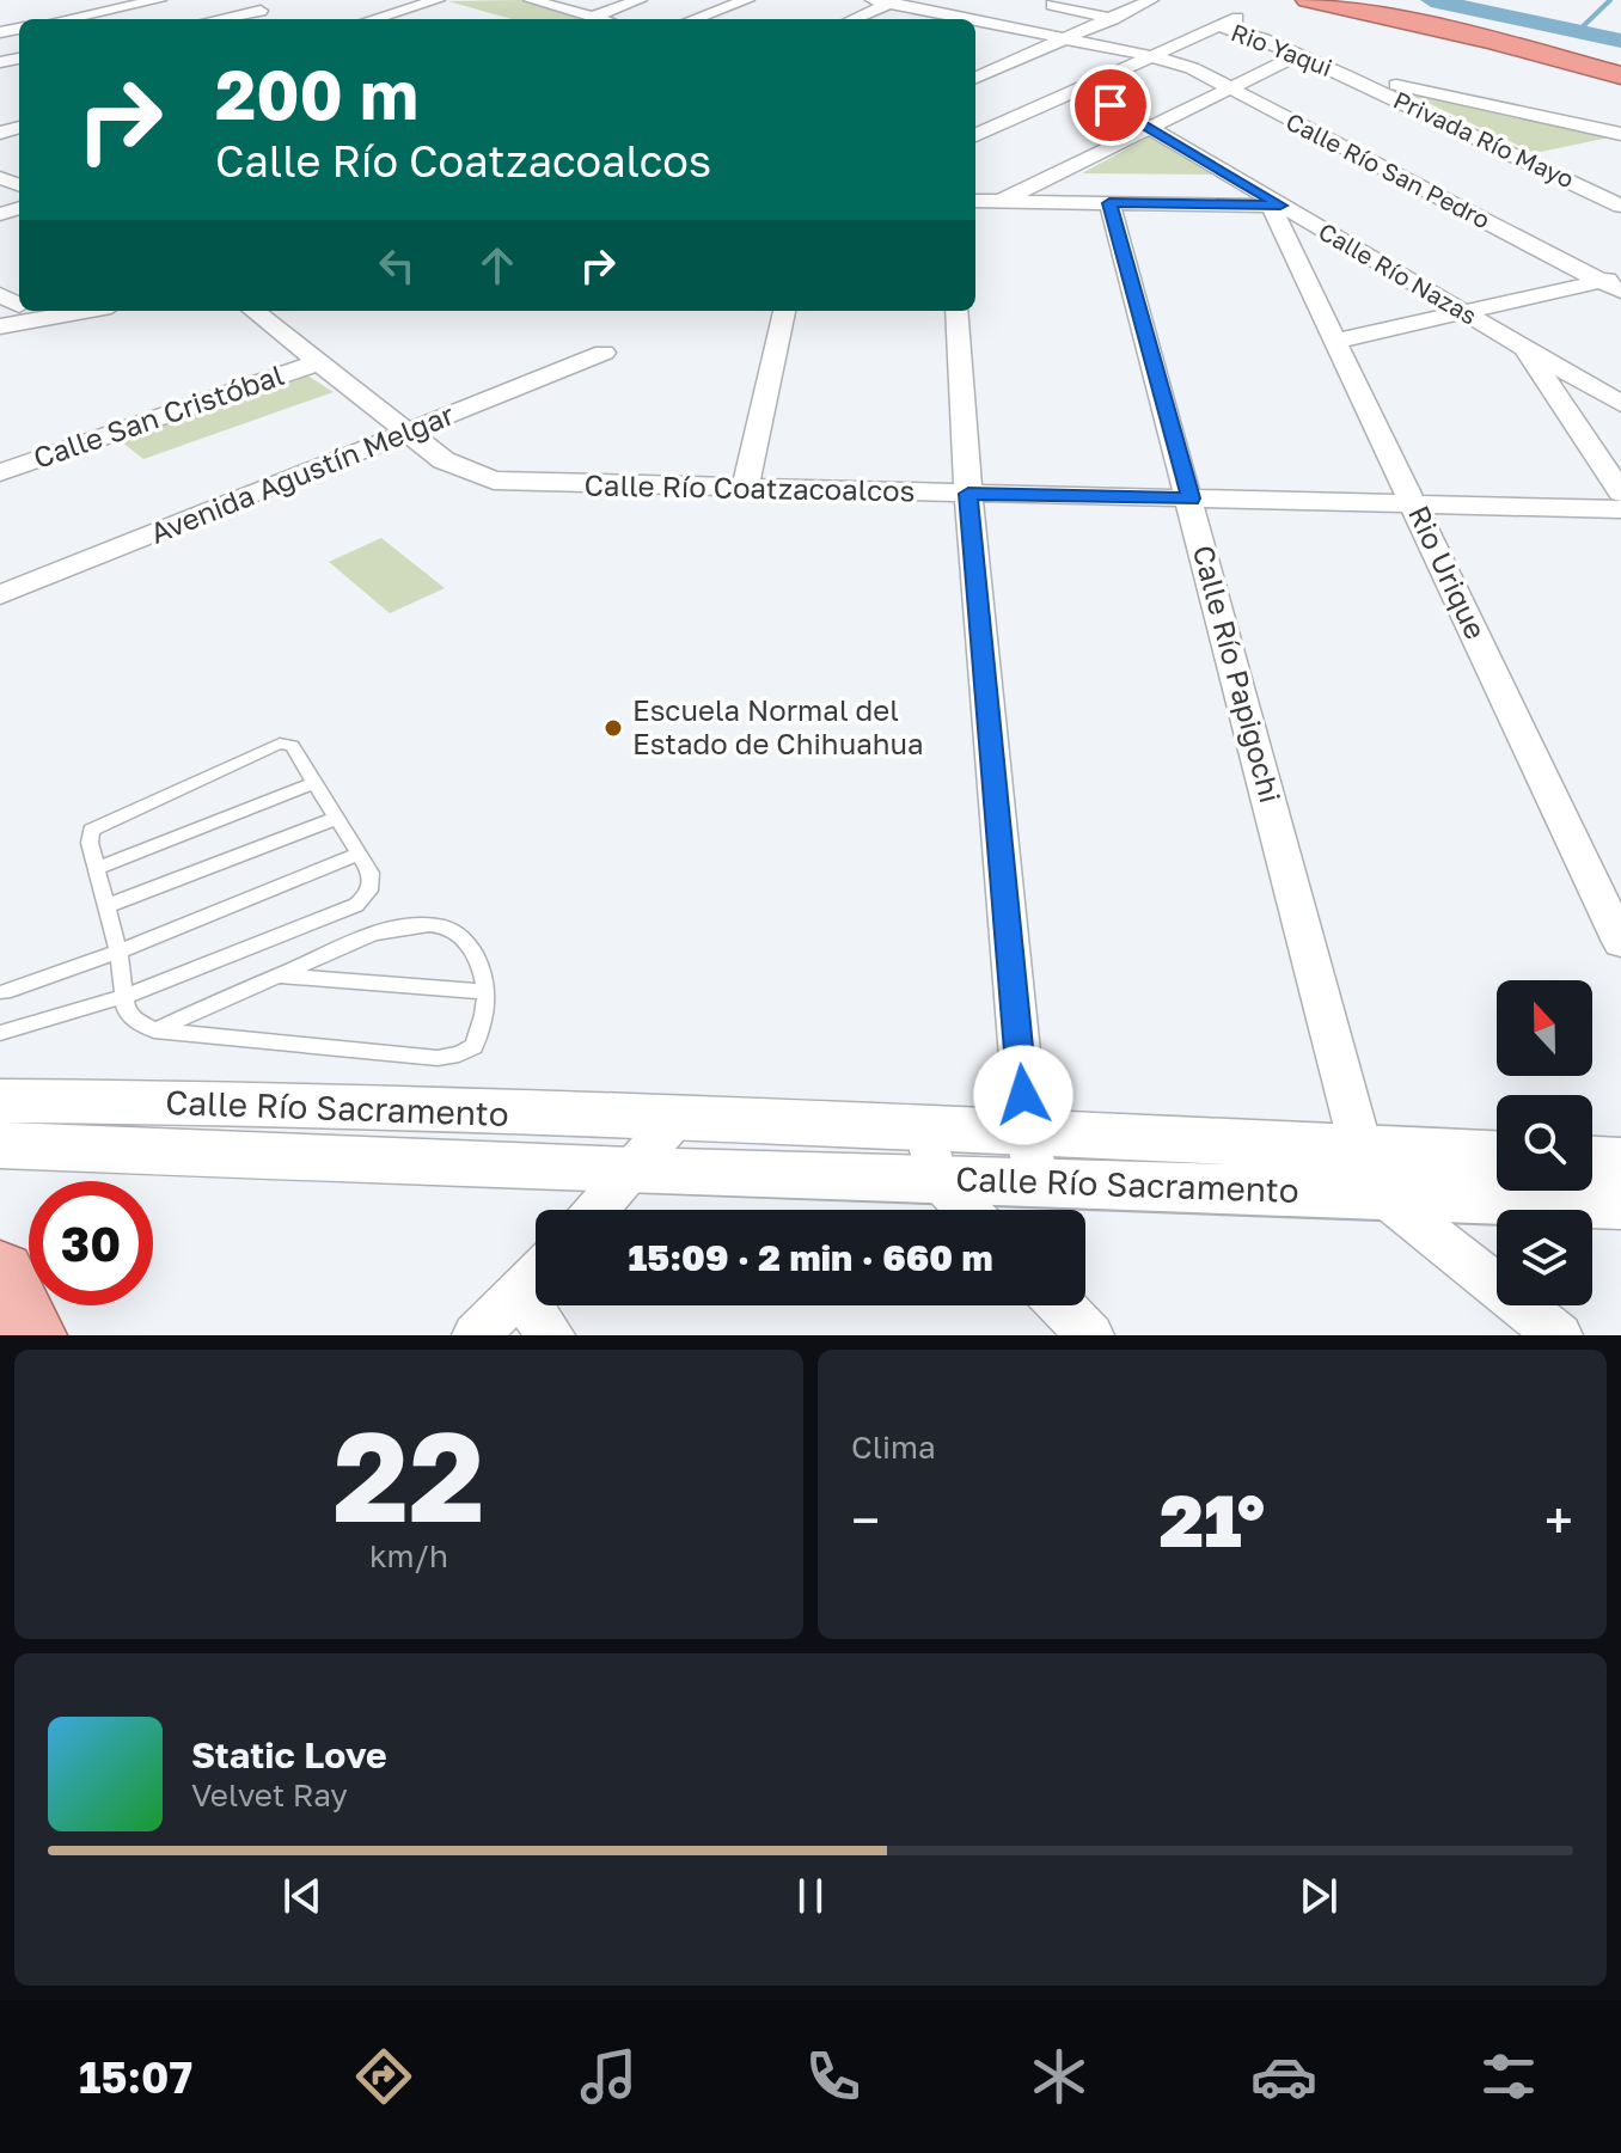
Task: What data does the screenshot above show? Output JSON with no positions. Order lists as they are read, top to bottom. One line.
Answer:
{"streets":{"street":["Rio Yaqui","Privada Río Mayo","Calle Río San Pedro","Calle Río Nazas","Calle San Cristóbal","Avenida Agustín Melgar","Calle Río Coatzacoalcos","Rio Urique","Calle Río Papigochi","Calle Río Sacramento"]},"crossings":[["Rio Yaqui","Privada Río Mayo"],["Calle Río Nazas","Rio Urique"],["Calle San Cristóbal","Avenida Agustín Melgar"],["Calle San Cristóbal","Calle Río Coatzacoalcos"],["Avenida Agustín Melgar","Calle Río Coatzacoalcos"],["Calle Río Coatzacoalcos","Rio Urique"],["Calle Río Coatzacoalcos","Calle Río Papigochi"],["Calle Río Papigochi","Calle Río Sacramento"]],"places":["Escuela Normal del Estado de Chihuahua"],"north":"top","page":{"turn":["200 m","Calle Río Coatzacoalcos"],"limit":"30","trip":"15:09 · 2 min · 660 m","tile":[["22","km/h"],"Clima"],"heat":["−","21°","+"],"song":["Static Love","Velvet Ray"],"tabs":"15:07"}}
